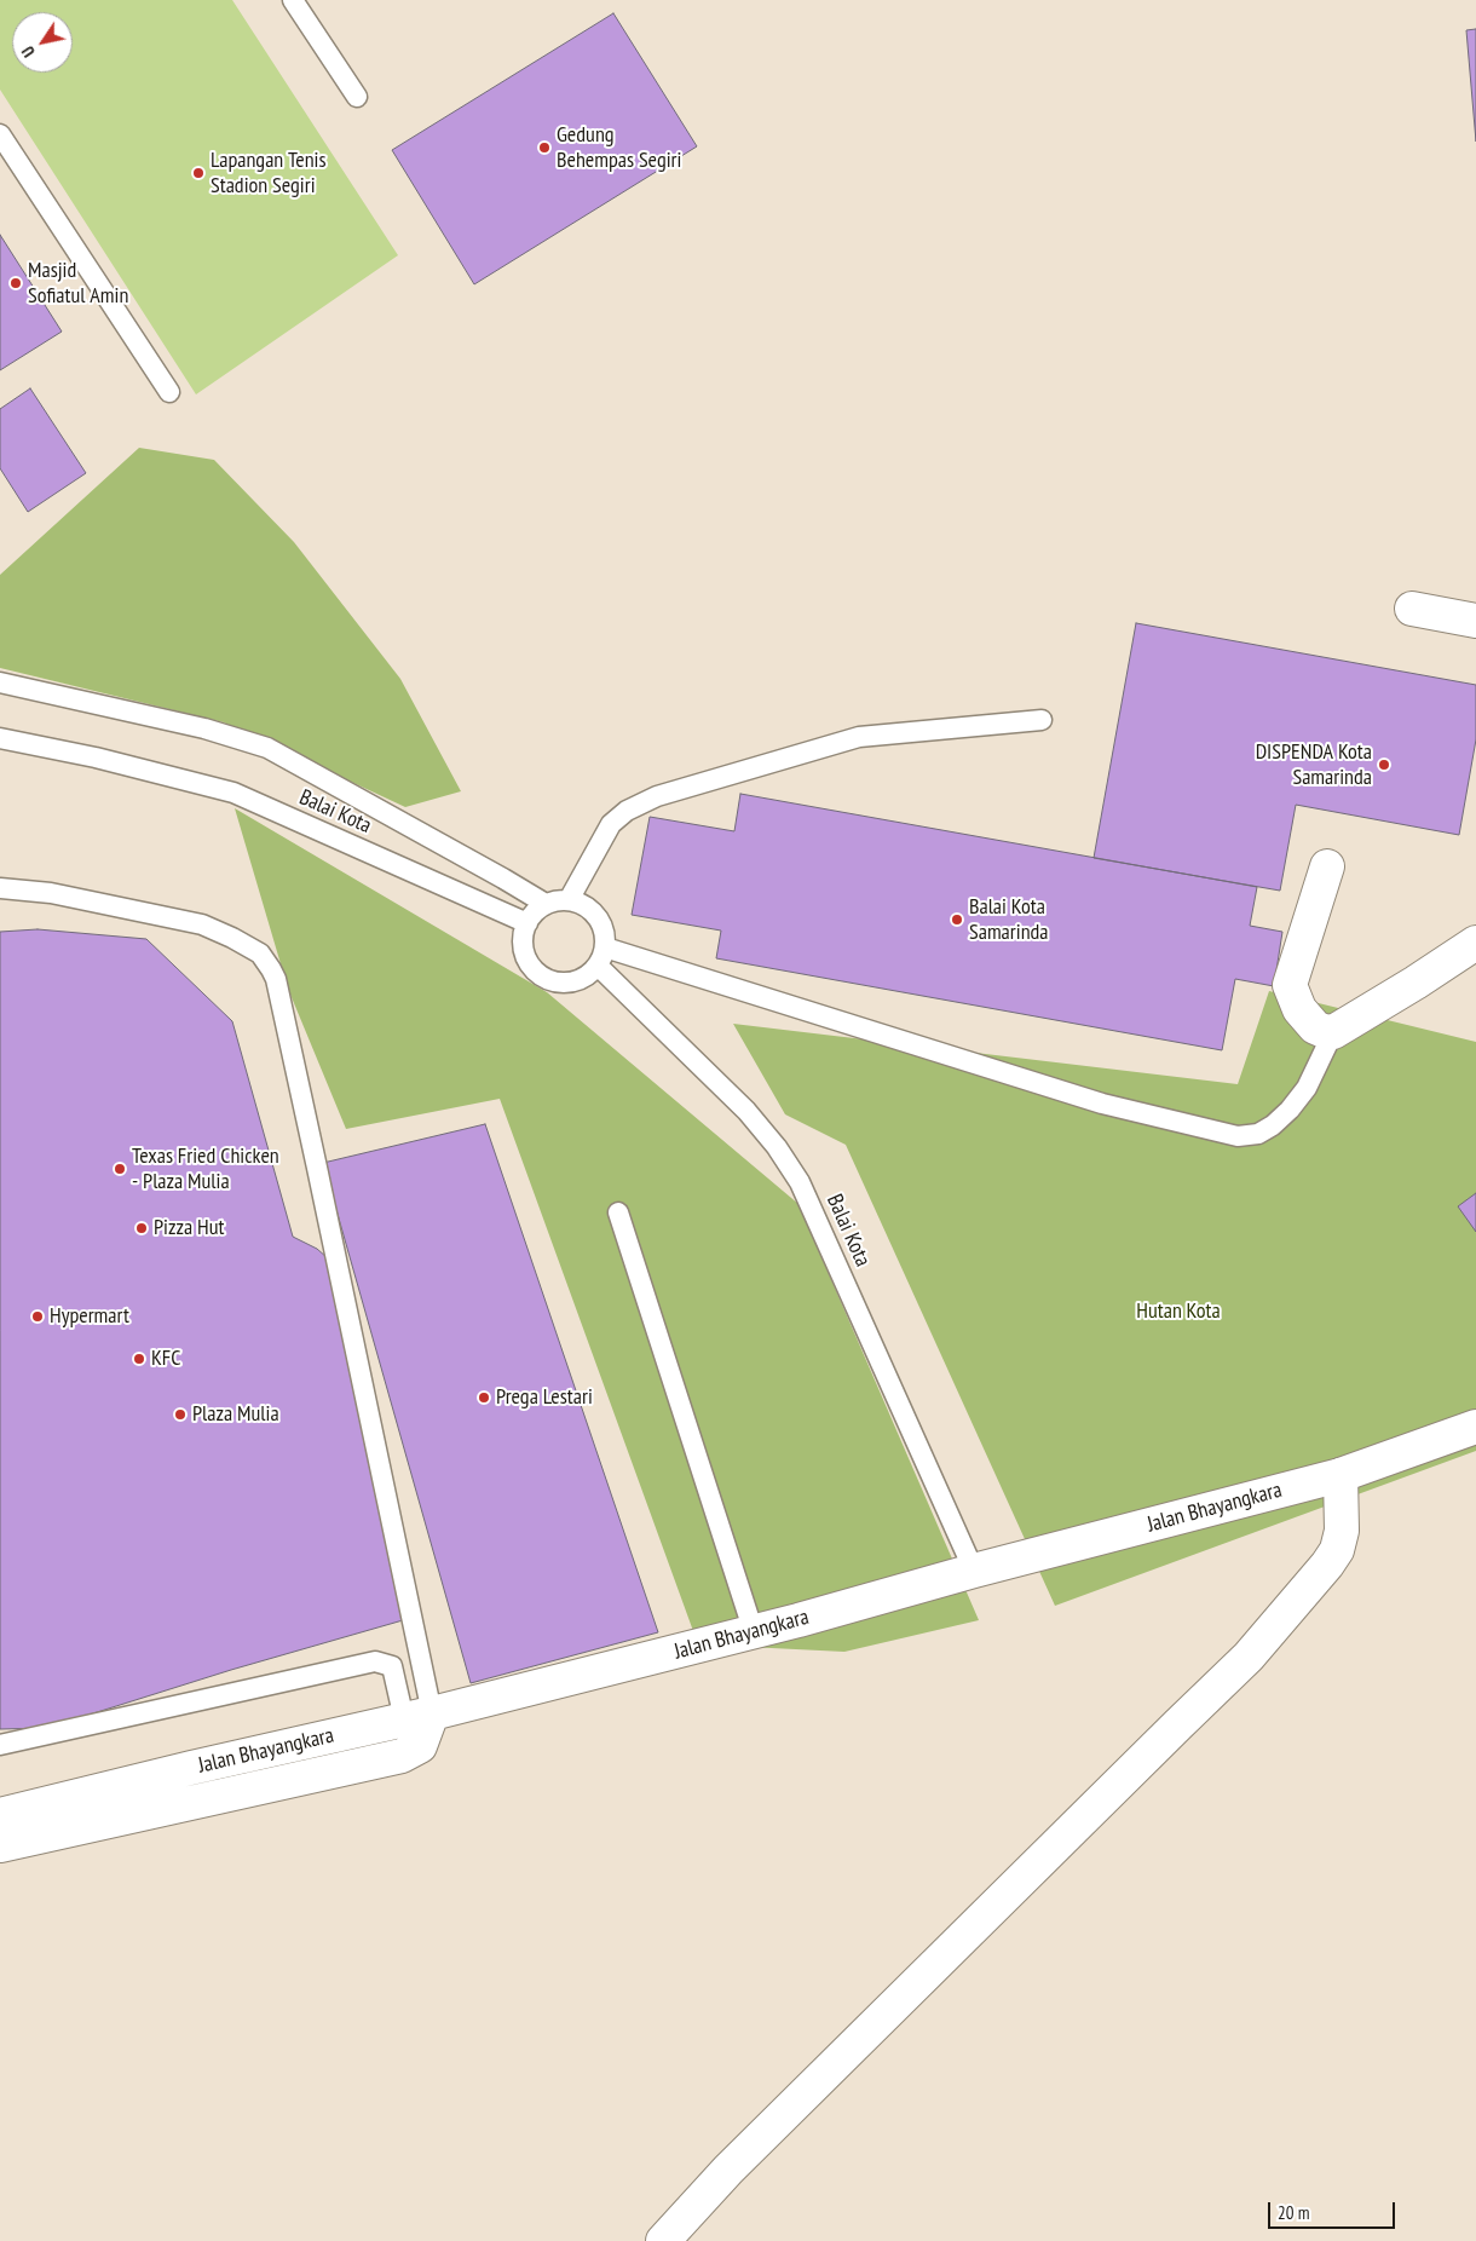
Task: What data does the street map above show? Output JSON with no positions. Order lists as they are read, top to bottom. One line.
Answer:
{"streets":{"street":["Jalan Bhayangkara"],"lane":["Balai Kota"]},"crossings":[["Balai Kota","Jalan Bhayangkara"]],"parks":["Hutan Kota"],"places":["Gedung Behempas Segiri","Lapangan Tenis Stadion Segiri","Masjid Sofiatul Amin","DISPENDA Kota Samarinda","Balai Kota Samarinda","Texas Fried Chicken - Plaza Mulia","Pizza Hut","Hypermart","KFC","Prega Lestari","Plaza Mulia"],"scale_bar":"20 m","north":"bottom left"}
